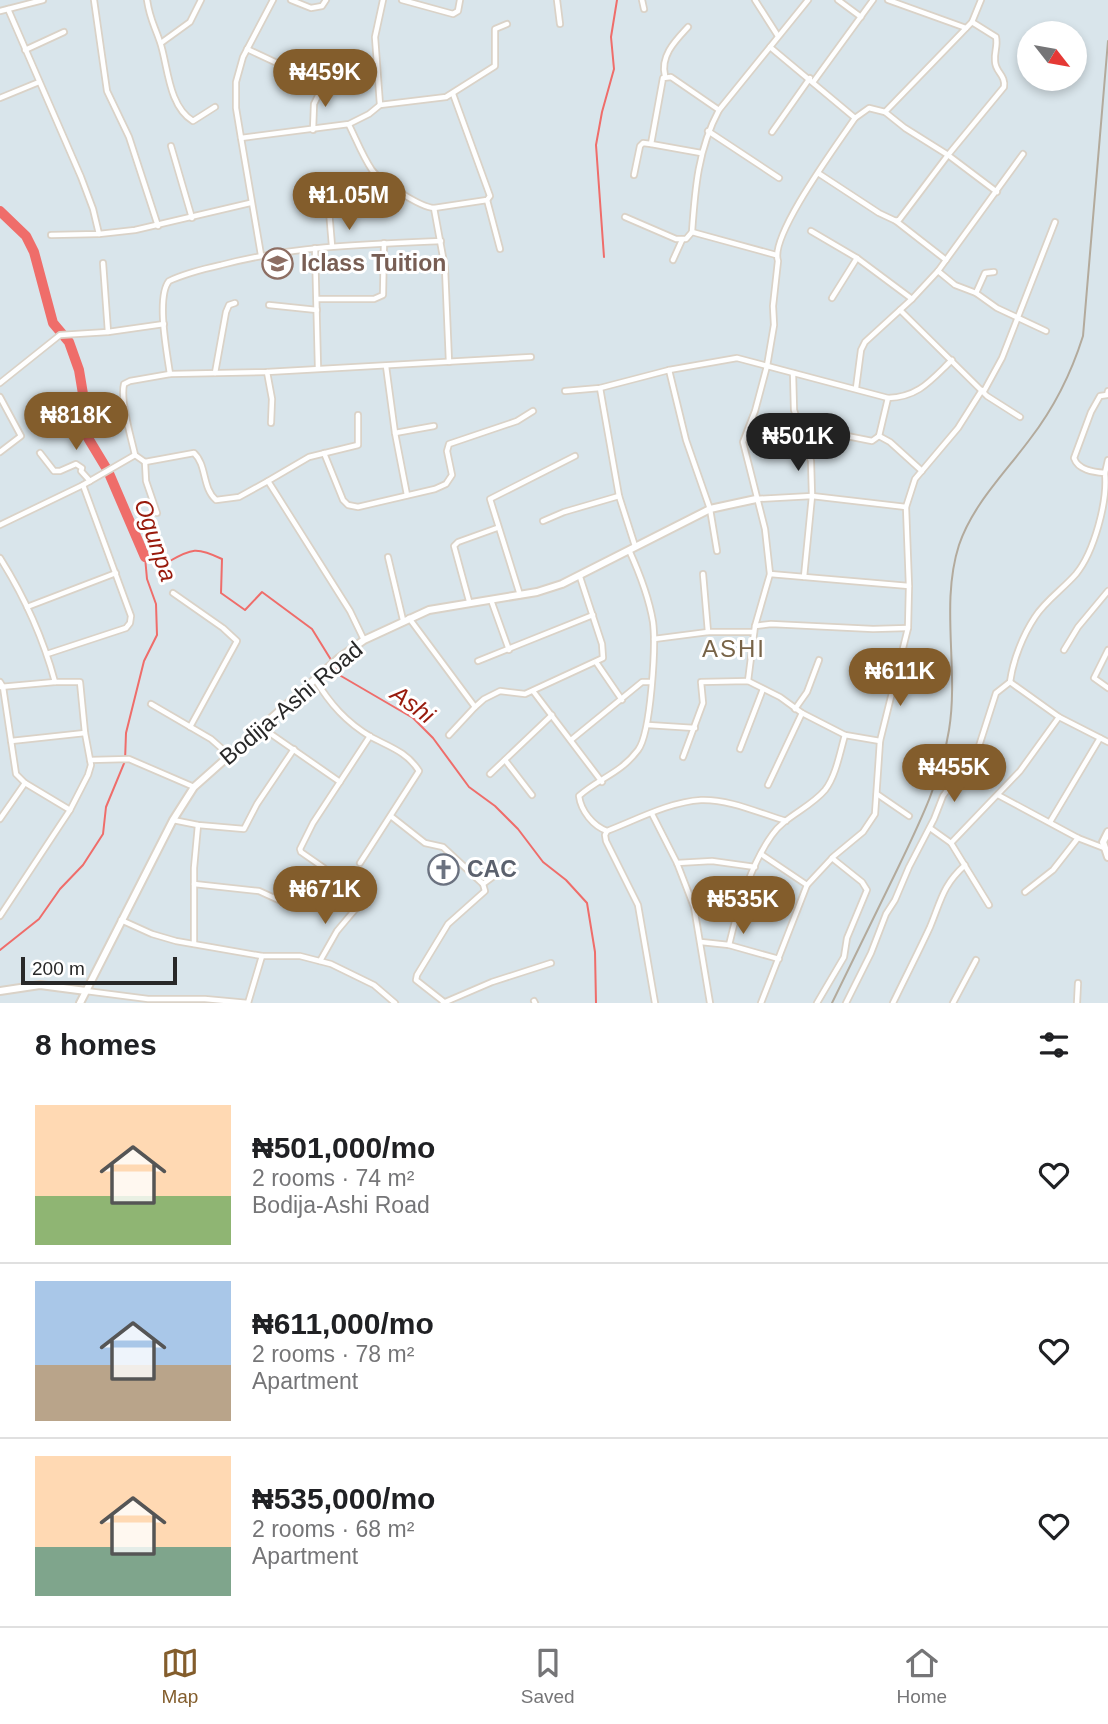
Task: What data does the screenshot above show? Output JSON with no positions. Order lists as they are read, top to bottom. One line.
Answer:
{"streets":{"street":["Bodija-Ashi Road"]},"districts":["ASHI"],"water":["Ogunpa","Ashi"],"places":{"school or university":["Iclass Tuition"],"church":["CAC"]},"scale_bar":"200 m","north":"bottom right","page":{"price":["₦459K","₦1.05M","₦818K","₦501K","₦611K","₦455K","₦671K","₦535K"],"scale":"200 m","heading":"8 homes","list":[{"name":"₦501,000/mo","note":"2 rooms · 74 m² · Bodija-Ashi Road"},{"name":"₦611,000/mo","note":"2 rooms · 78 m² · Apartment"},{"name":"₦535,000/mo","note":"2 rooms · 68 m² · Apartment"}],"tabs":["Map","Saved","Home"]}}
